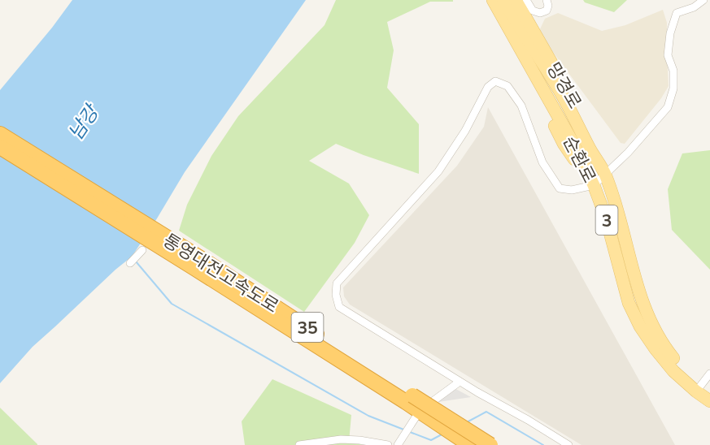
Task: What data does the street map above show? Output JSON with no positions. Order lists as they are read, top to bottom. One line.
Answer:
{"streets":{"highway":["통영대전고속도로","35"],"main road":["망경로","순환로","3"]},"crossings":[["망경로","순환로"],["순환로","3"]],"water":["남강"]}
